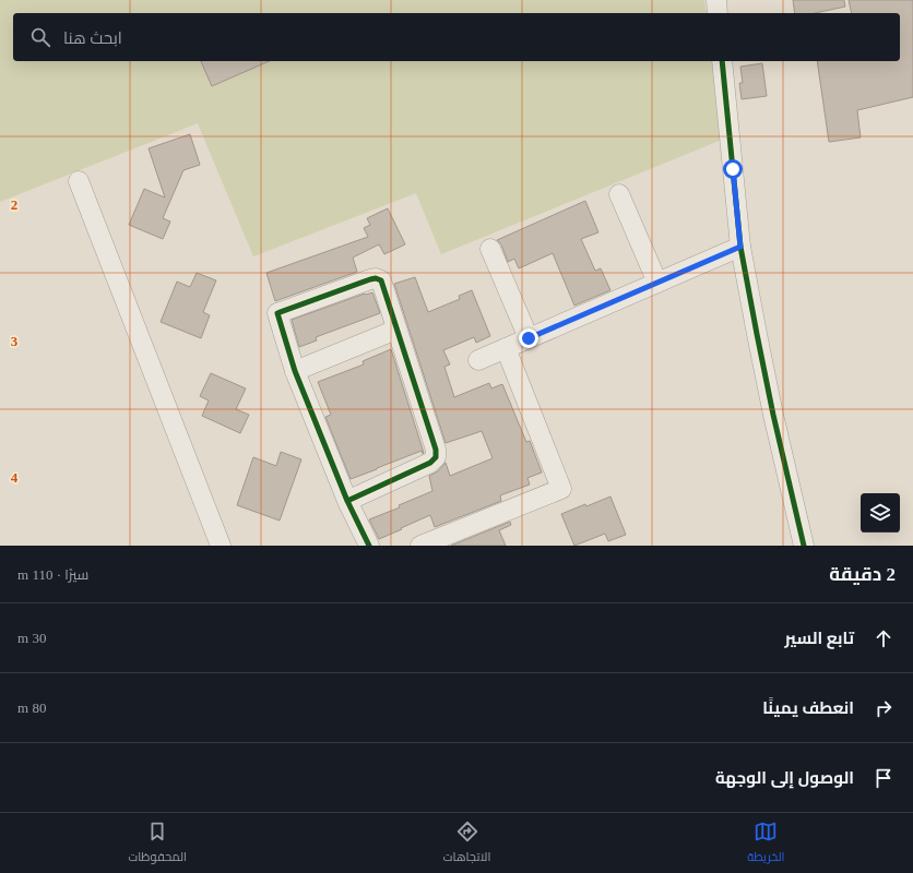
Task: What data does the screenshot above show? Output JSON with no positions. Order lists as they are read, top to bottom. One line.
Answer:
{"page":{"search":"ابحث هنا","heading":["2 دقيقة","سيرًا · 110 m"],"list":[["تابع السير","30 m"],["انعطف يمينًا","80 m"],"الوصول إلى الوجهة"],"nav":["الخريطة","الاتجاهات","المحفوظات"]},"grid":{"rows":["2","3","4"]}}
